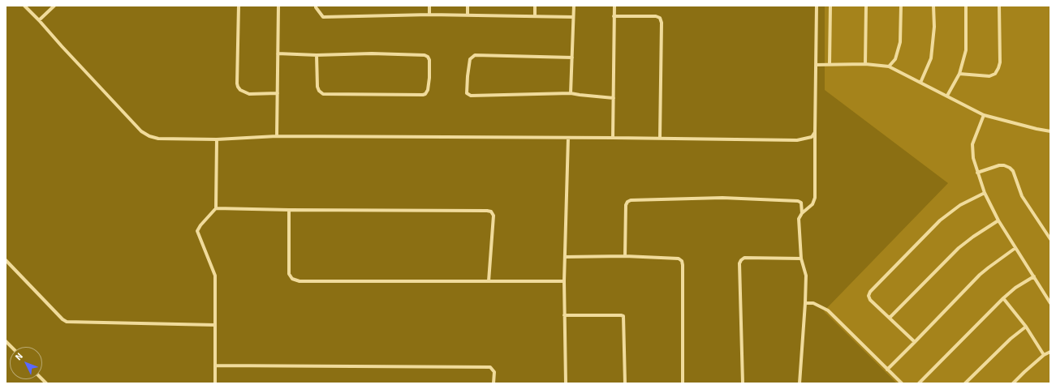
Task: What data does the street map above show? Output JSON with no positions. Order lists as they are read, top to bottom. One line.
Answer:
{"north":"top left"}
